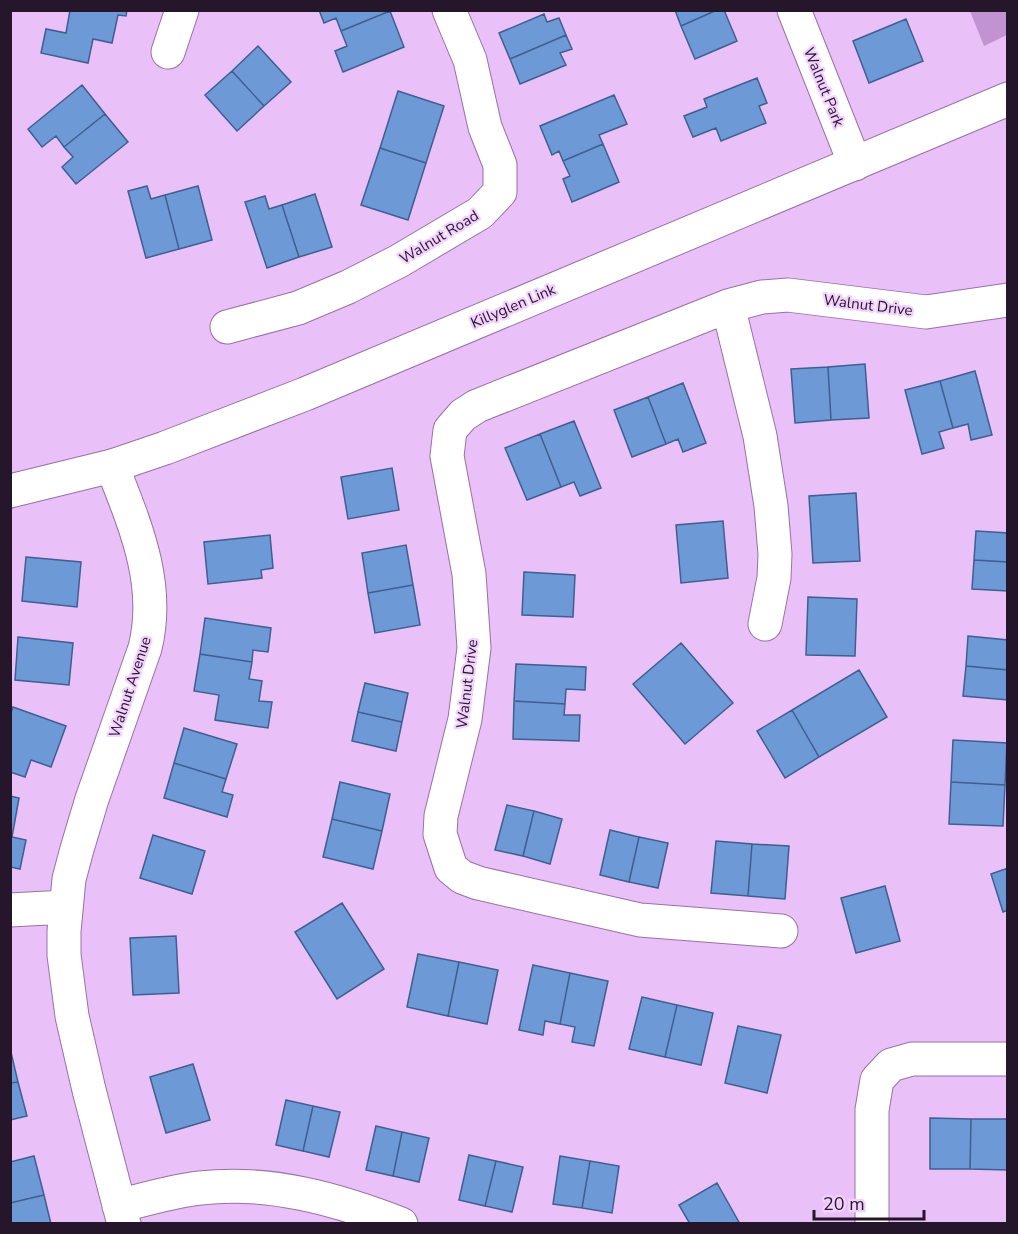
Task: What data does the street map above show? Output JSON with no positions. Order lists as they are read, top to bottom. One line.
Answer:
{"streets":{"street":["Walnut Park","Walnut Road","Walnut Drive","Killyglen Link","Walnut Avenue"]},"crossings":[["Walnut Park","Killyglen Link"],["Killyglen Link","Walnut Avenue"]],"scale_bar":"20 m"}
